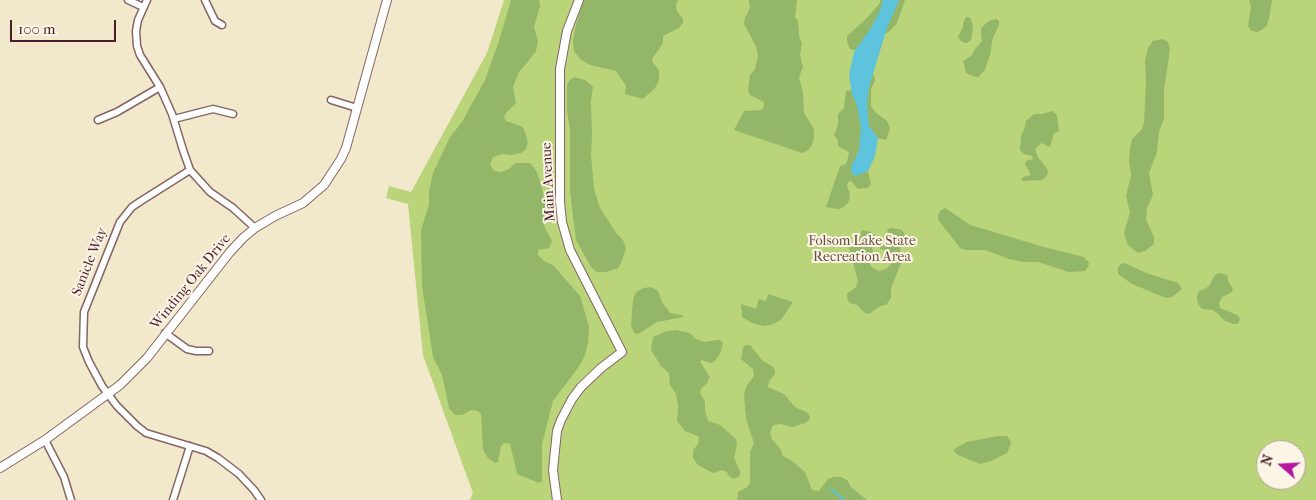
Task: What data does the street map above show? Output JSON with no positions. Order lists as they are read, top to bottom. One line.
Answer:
{"streets":{"street":["Main Avenue","Sanicle Way","Winding Oak Drive"]},"crossings":[["Sanicle Way","Winding Oak Drive"]],"parks":["Folsom Lake State Recreation Area"],"scale_bar":"100 m","north":"left"}
